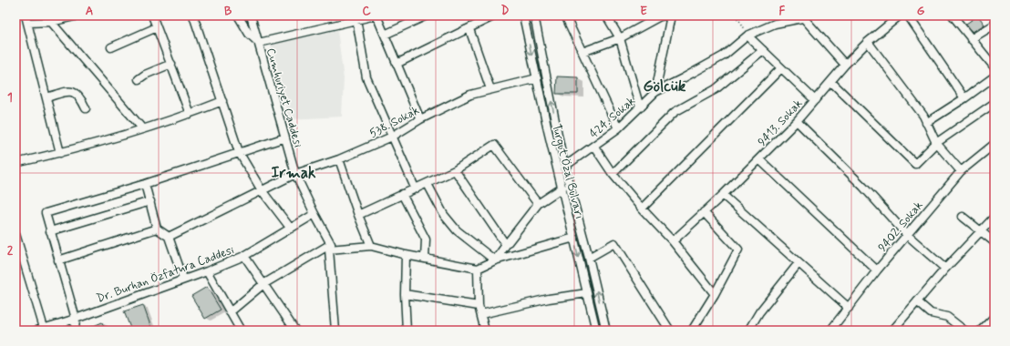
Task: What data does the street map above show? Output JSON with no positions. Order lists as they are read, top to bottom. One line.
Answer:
{"streets":{"street":["Cumhuriyet Caddesi","424. Sokak","538. Sokak","9413. Sokak","Turgut Özal Bulvarı","9402. Sokak","Dr. Burhan Özfatura Caddesi"]},"crossings":[["Cumhuriyet Caddesi","538. Sokak"],["Cumhuriyet Caddesi","Dr. Burhan Özfatura Caddesi"],["424. Sokak","Turgut Özal Bulvarı"],["538. Sokak","Turgut Özal Bulvarı"]],"districts":["Gölcük","Irmak"],"grid":{"columns":["A","B","C","D","E","F","G"],"rows":["1","2"]}}
